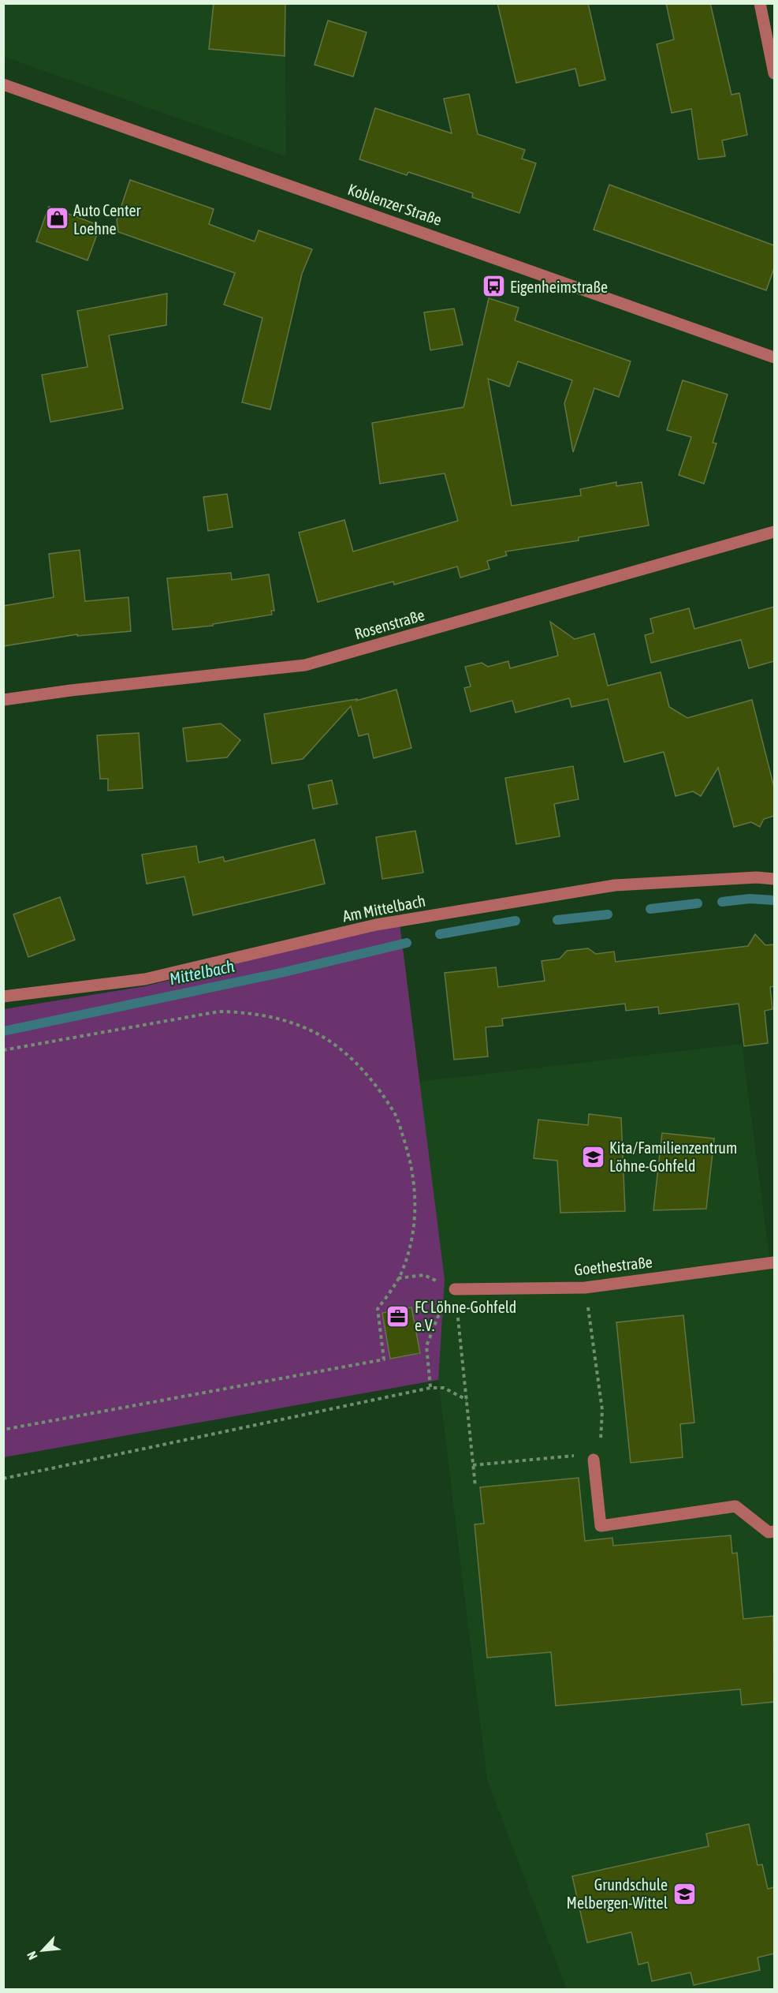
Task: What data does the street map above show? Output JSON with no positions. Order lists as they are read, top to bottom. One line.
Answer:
{"streets":{"street":["Koblenzer Straße","Rosenstraße","Am Mittelbach","Goethestraße"]},"water":["Mittelbach"],"places":{"shop":["Auto Center Loehne"],"bus stop":["Eigenheimstraße"],"school or university":["Kita/Familienzentrum Löhne-Gohfeld","Grundschule Melbergen-Wittel"],"office":["FC Löhne-Gohfeld e.V."]},"north":"bottom left"}
